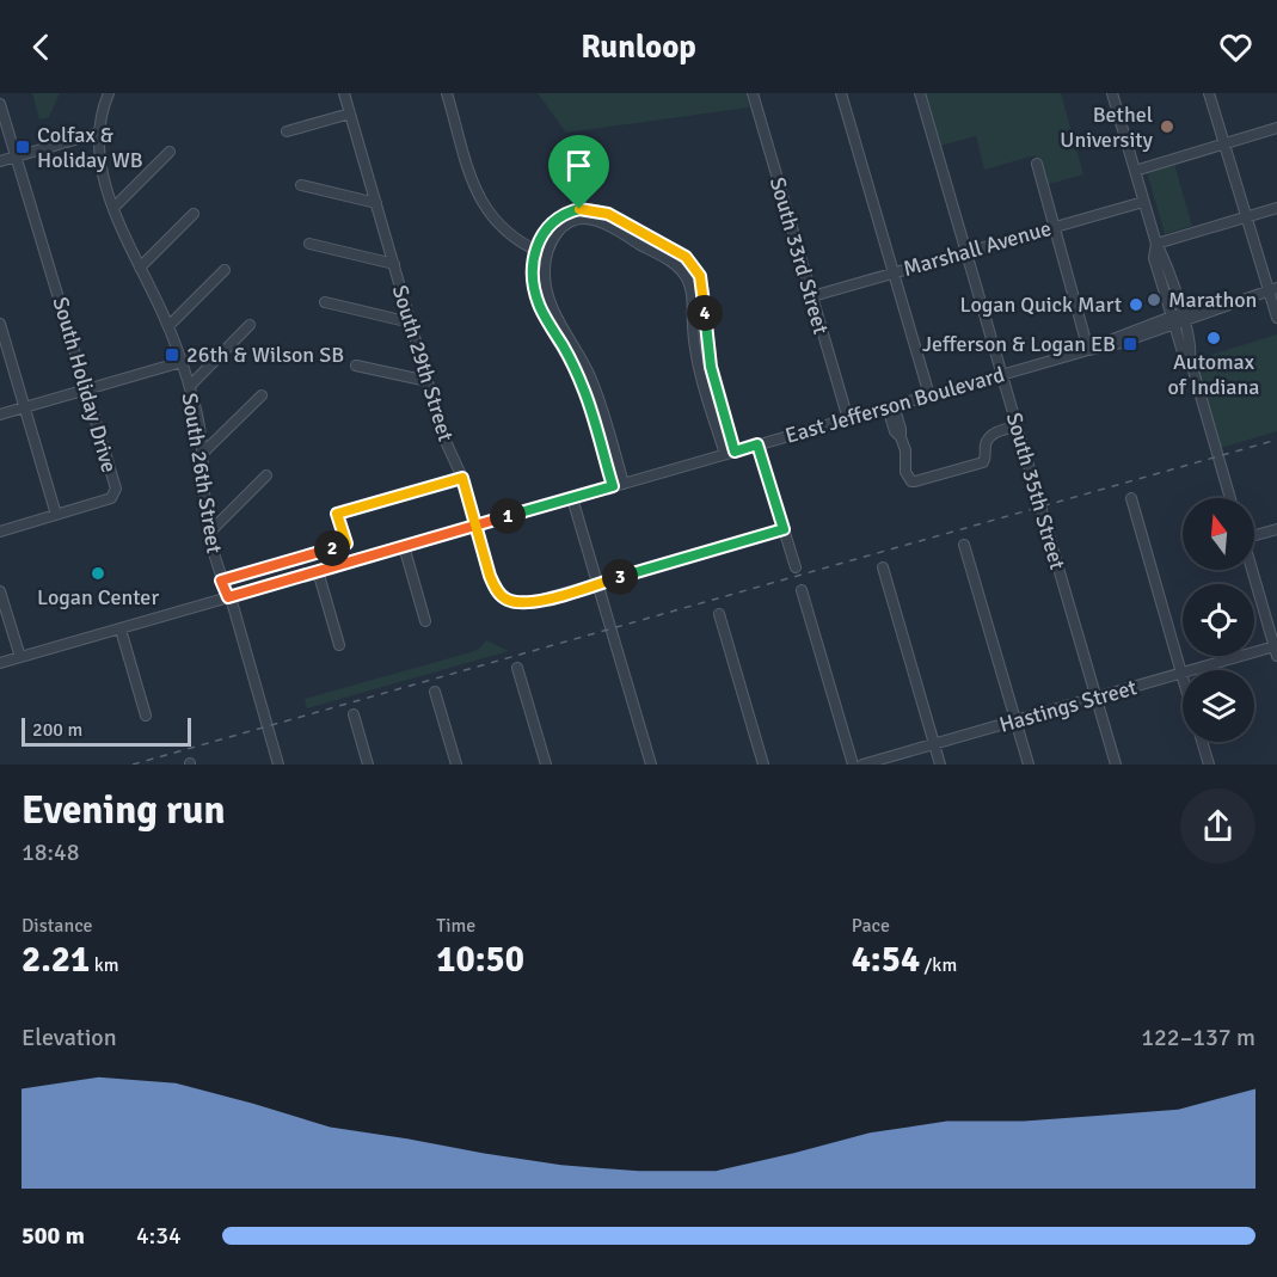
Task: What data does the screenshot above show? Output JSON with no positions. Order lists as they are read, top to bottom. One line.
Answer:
{"streets":{"street":["Marshall Avenue","South 33rd Street","South 29th Street","South Holiday Drive","East Jefferson Boulevard","South 26th Street","South 35th Street","Hastings Street"]},"crossings":[["Marshall Avenue","South 33rd Street"],["Marshall Avenue","South 35th Street"],["South 33rd Street","East Jefferson Boulevard"],["South 29th Street","East Jefferson Boulevard"],["East Jefferson Boulevard","South 26th Street"],["East Jefferson Boulevard","South 35th Street"],["South 35th Street","Hastings Street"]],"places":{"other":["Bethel University","Marathon","Logan Quick Mart","Automax of Indiana","Logan Center"],"transit":["Colfax & Holiday WB","Jefferson & Logan EB","26th & Wilson SB"]},"scale_bar":"200 m","north":"top","page":{"header":"Runloop","pins":["4","1","2","3"],"scale":"200 m","heading":["Evening run","18:48"],"stats":[["Distance","2.21 km"],["Time","10:50"],["Pace","4:54 /km"]],"chart":["Elevation","122–137 m"],"list":[{"name":"500 m","note":"4:34"}]}}
